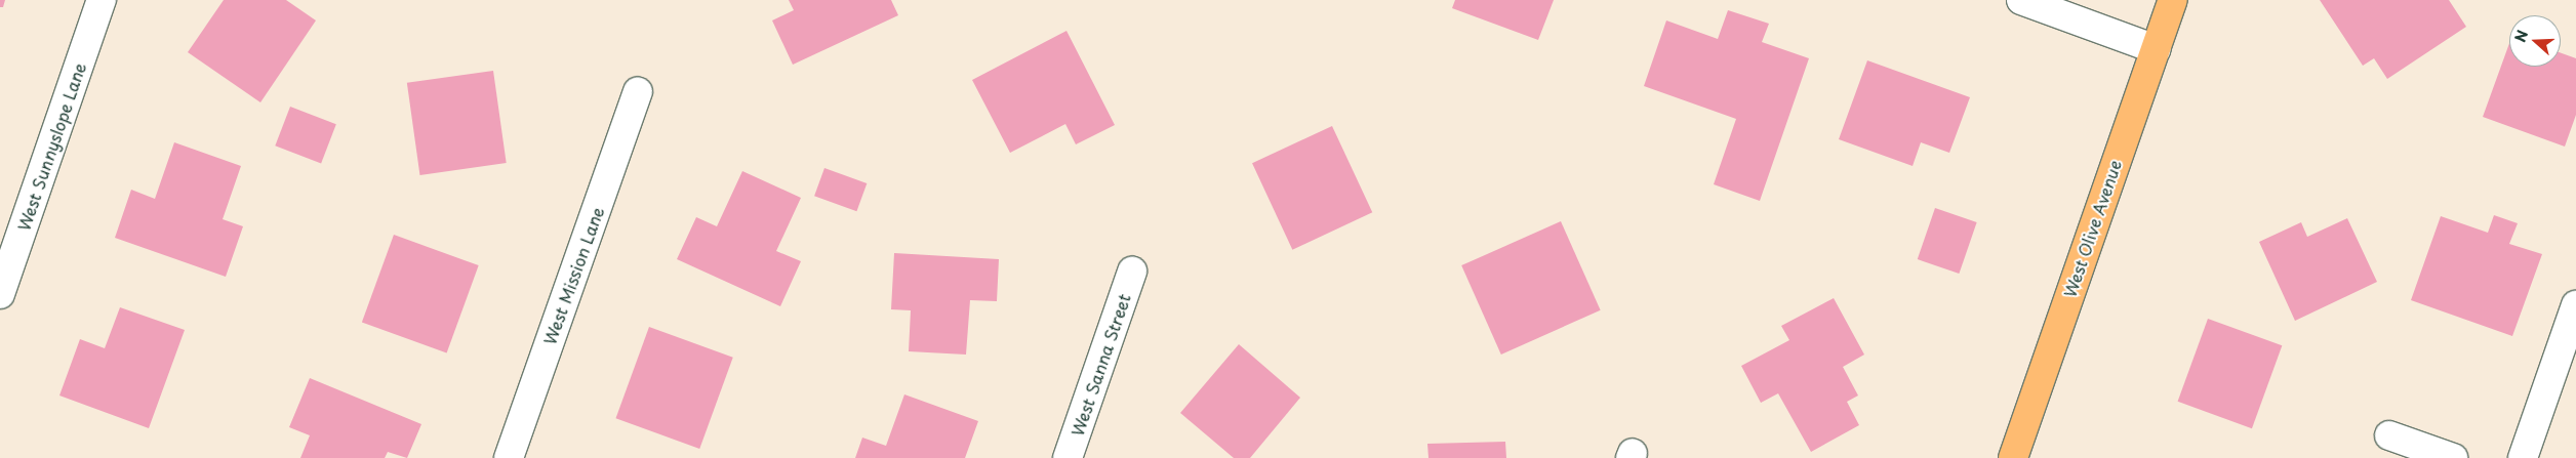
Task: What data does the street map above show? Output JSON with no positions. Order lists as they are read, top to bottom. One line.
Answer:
{"streets":{"main road":["West Olive Avenue"],"street":["West Sunnyslope Lane","West Mission Lane","West Sanna Street"]},"north":"left"}
